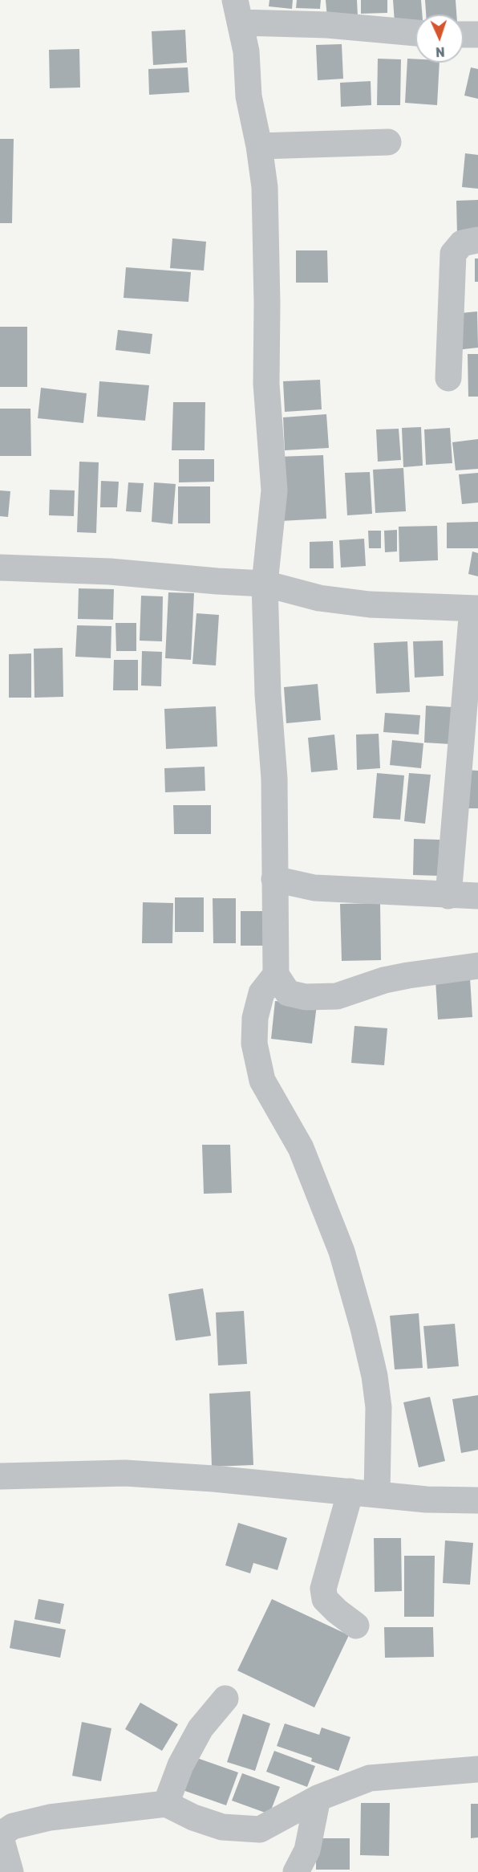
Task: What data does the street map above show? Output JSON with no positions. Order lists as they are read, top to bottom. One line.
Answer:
{"north":"bottom"}
